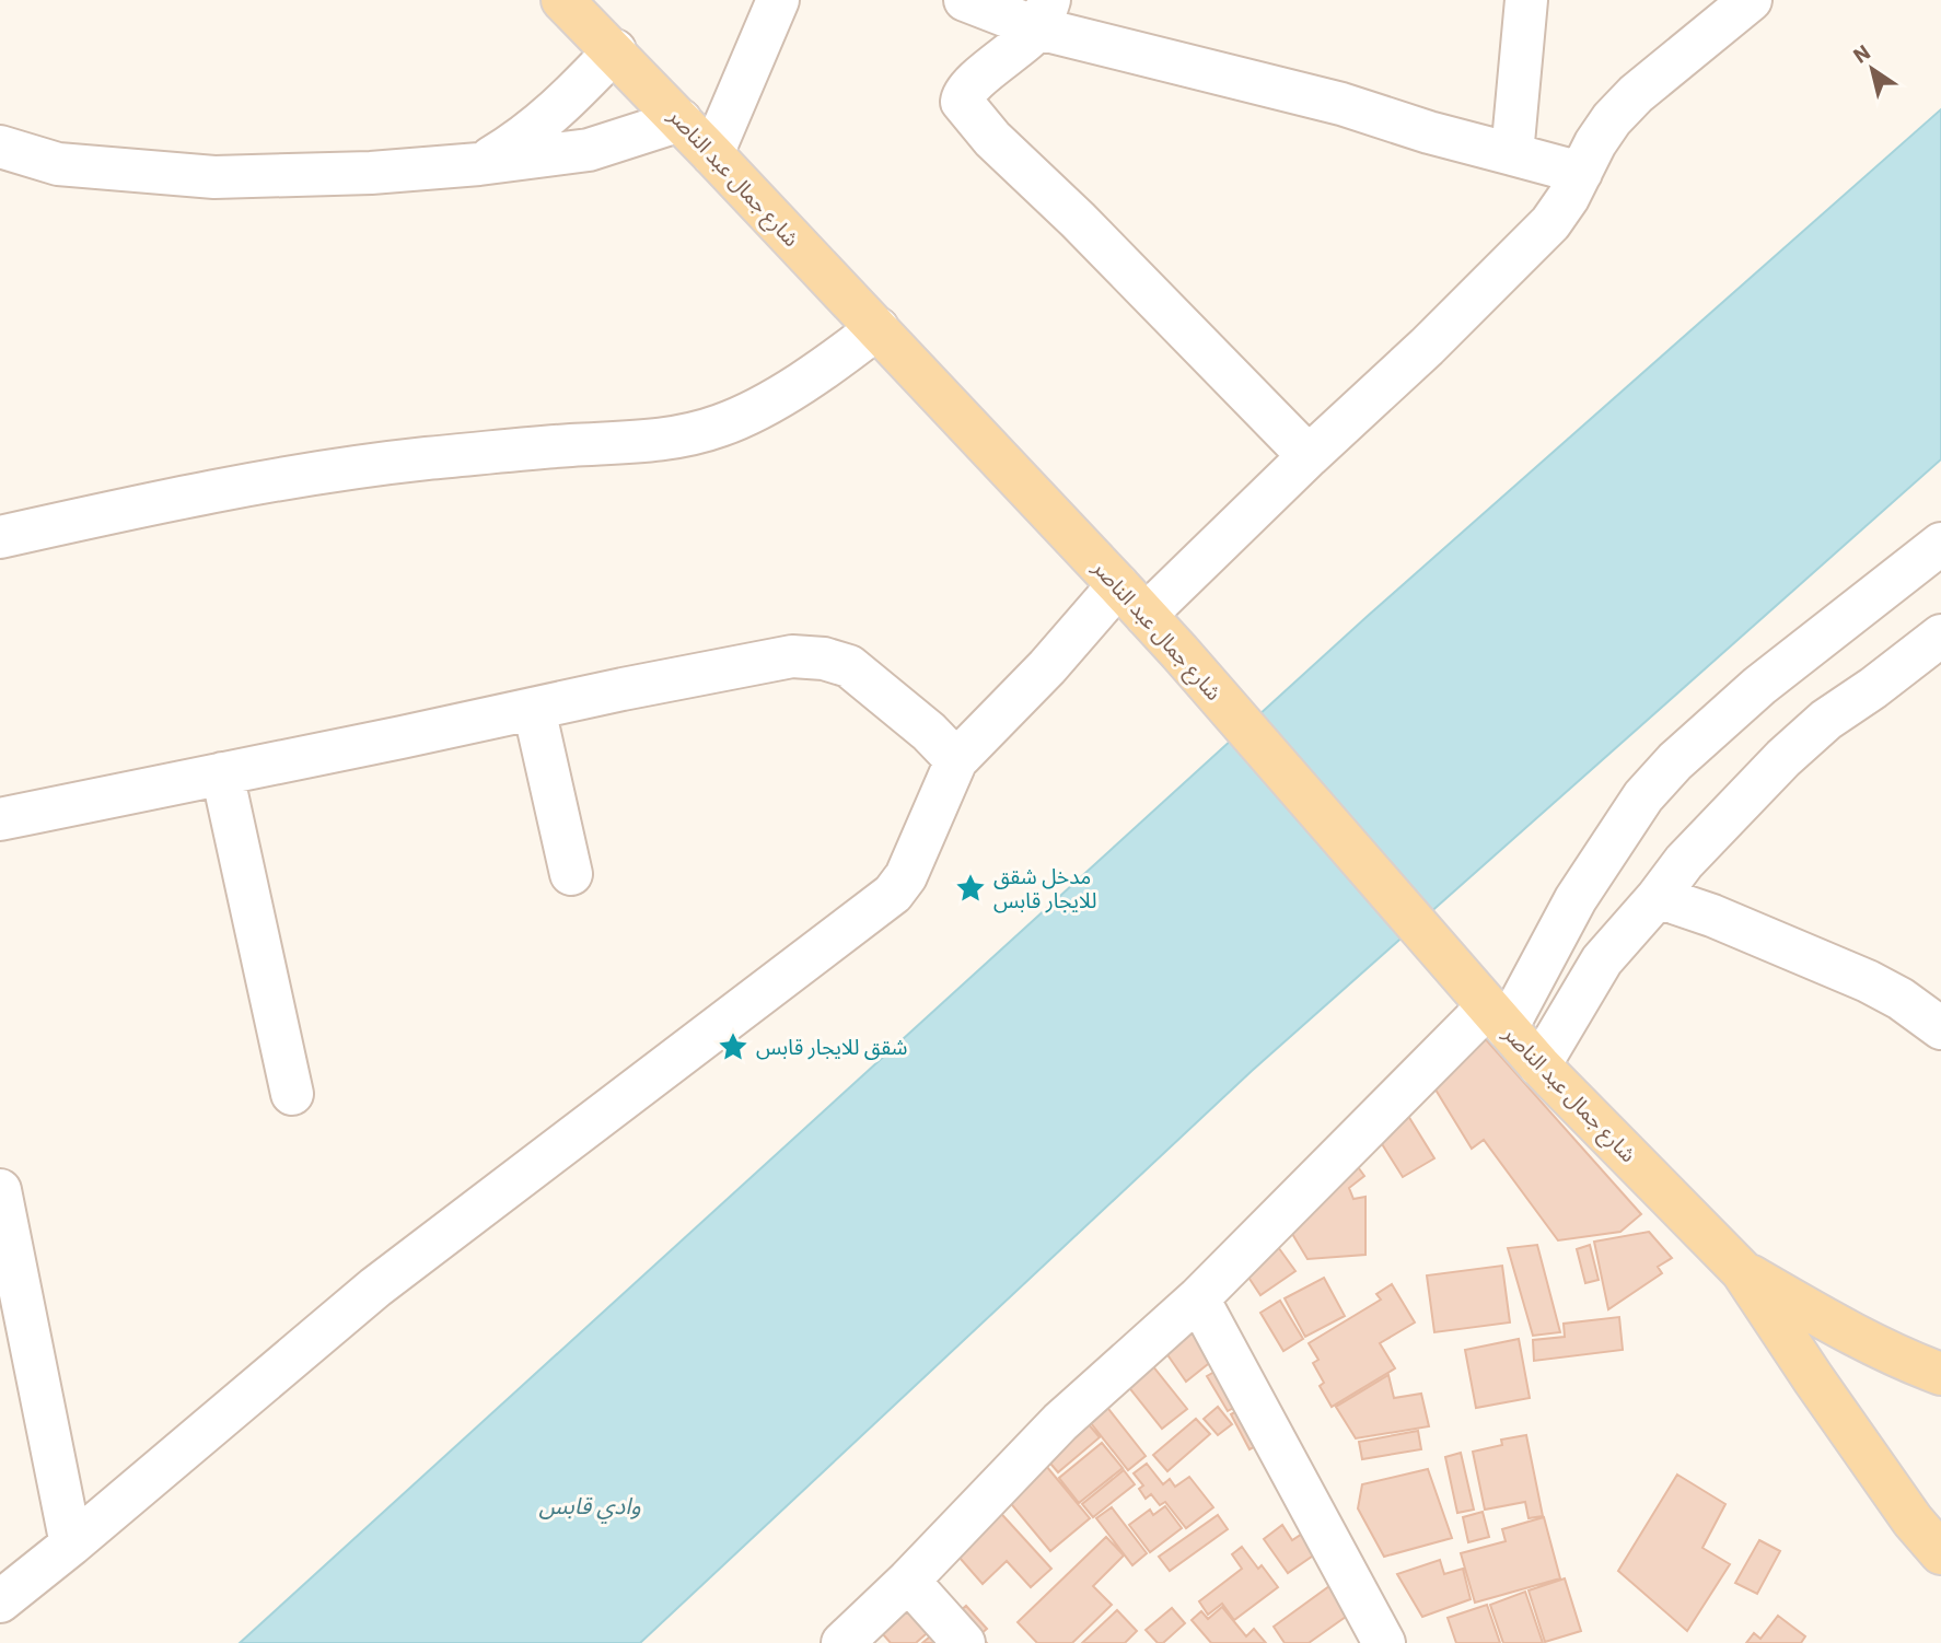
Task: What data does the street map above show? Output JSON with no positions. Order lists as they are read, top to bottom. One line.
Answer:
{"streets":{"main road":["شارع جمال عبد الناصر"]},"water":["وادي قابس"],"places":{"place":["مدخل شقق للايجار قابس","شقق للايجار قابس"]},"north":"top left"}
